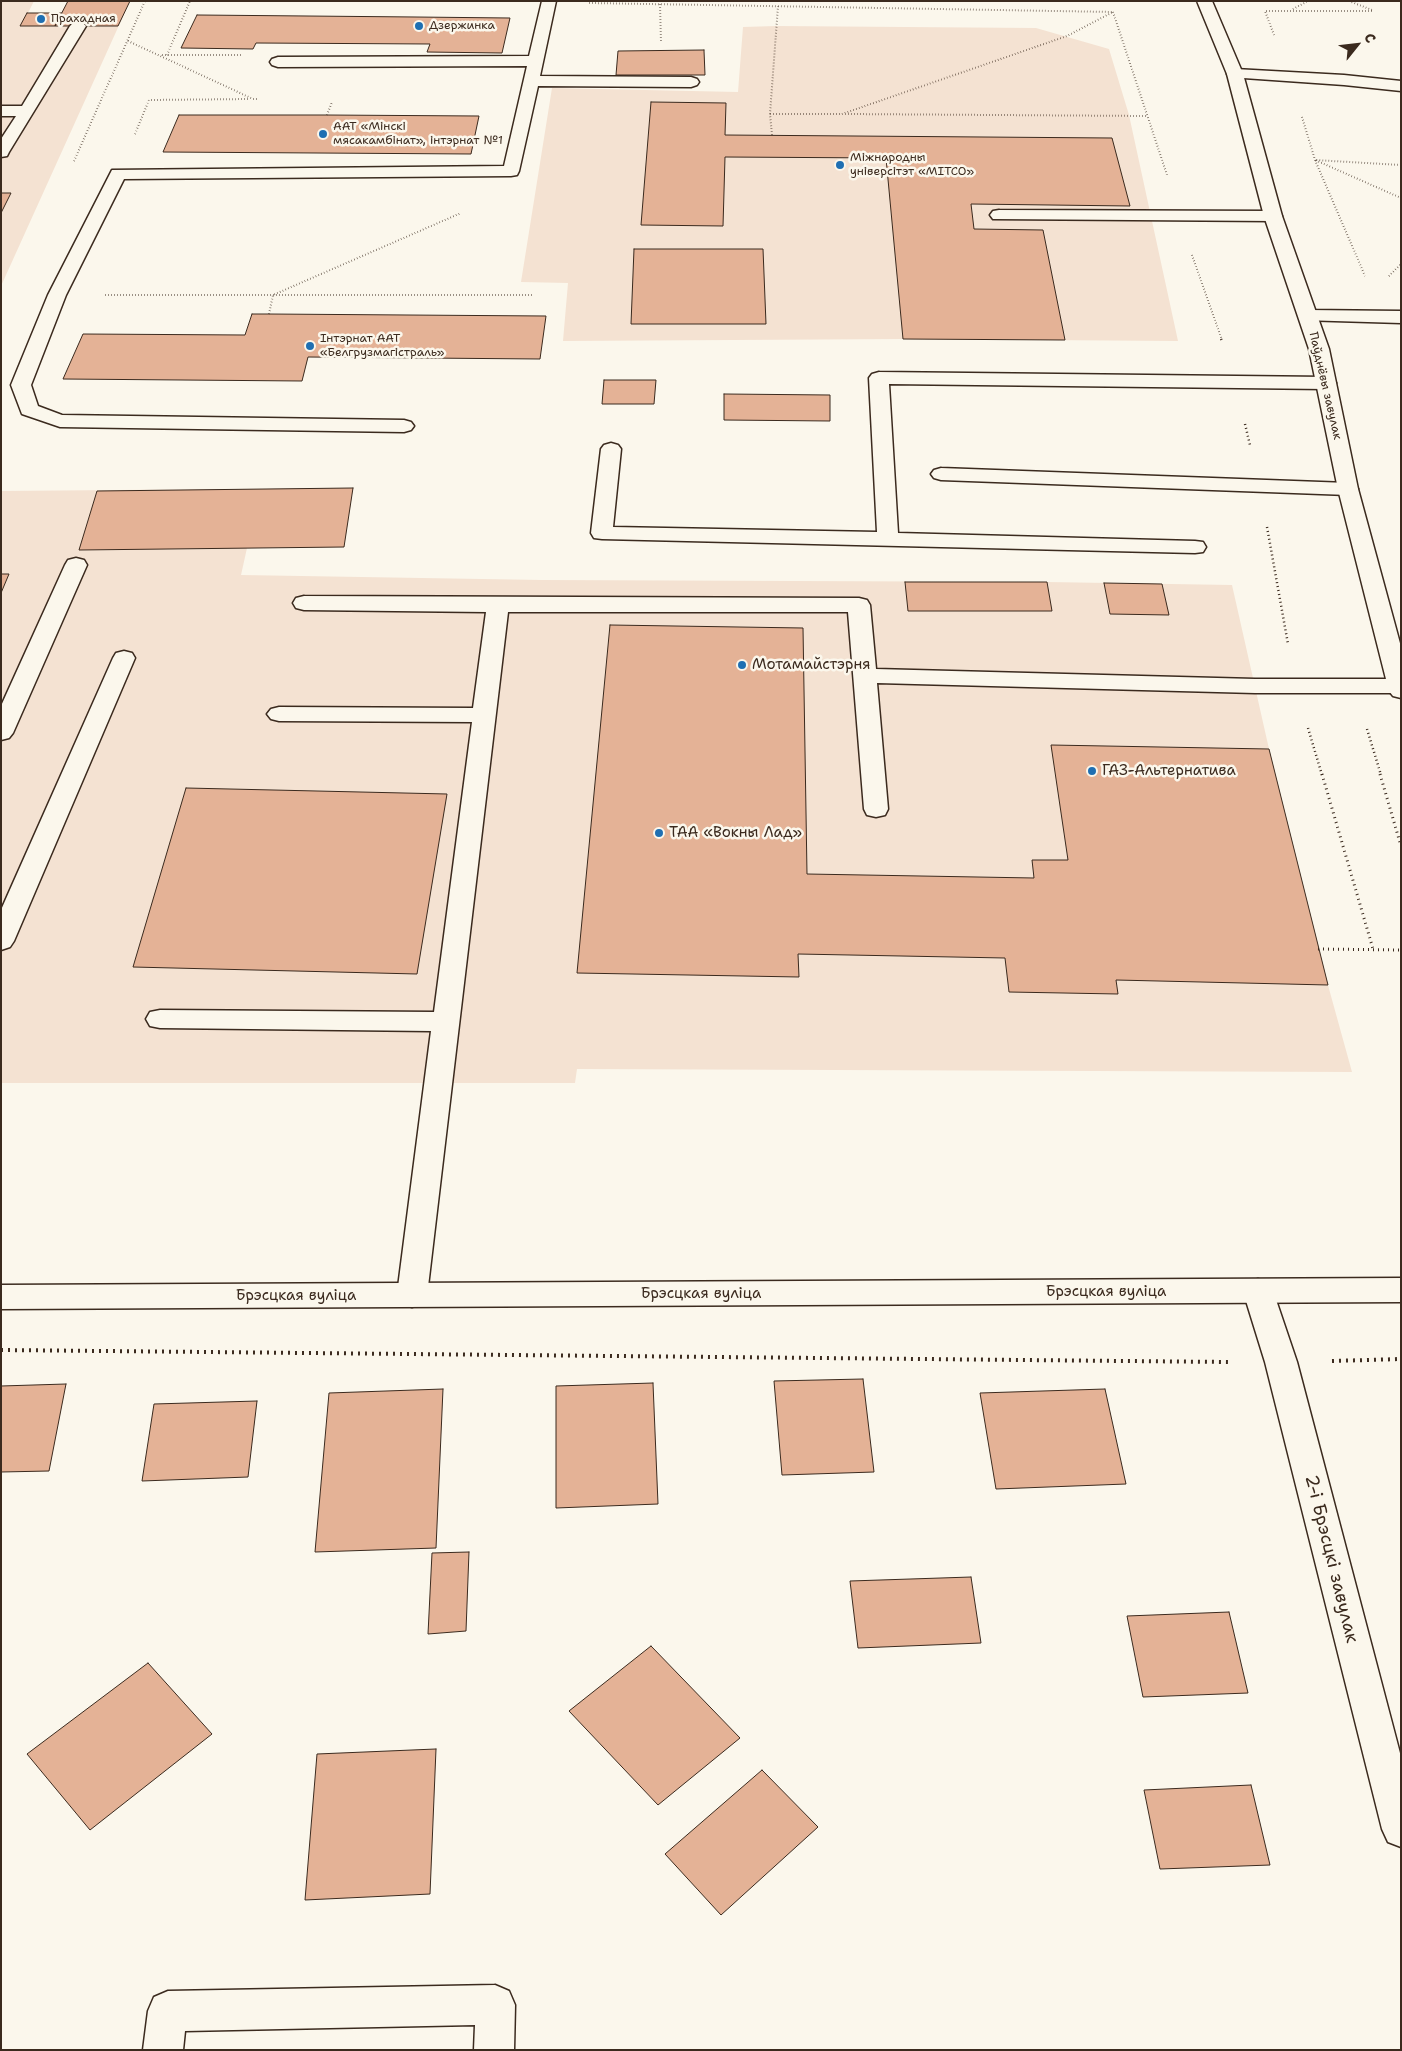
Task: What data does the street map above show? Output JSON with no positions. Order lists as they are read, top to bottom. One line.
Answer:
{"streets":{"street":["Паўднёвы завулак","Брэсцкая вуліца","2-і Брэсцкі завулак"]},"crossings":[["Брэсцкая вуліца","2-і Брэсцкі завулак"]],"places":["Прахадная","Дзержинка","ААТ «Мінскі мясакамбінат», інтэрнат №1","Міжнародны універсітэт «МІТСО»","Інтэрнат ААТ «Белгрузмагістраль»","Мотамайстэрня","ГАЗ-Альтернатива","ТАА «Вокны Лад»"],"north":"top right"}
